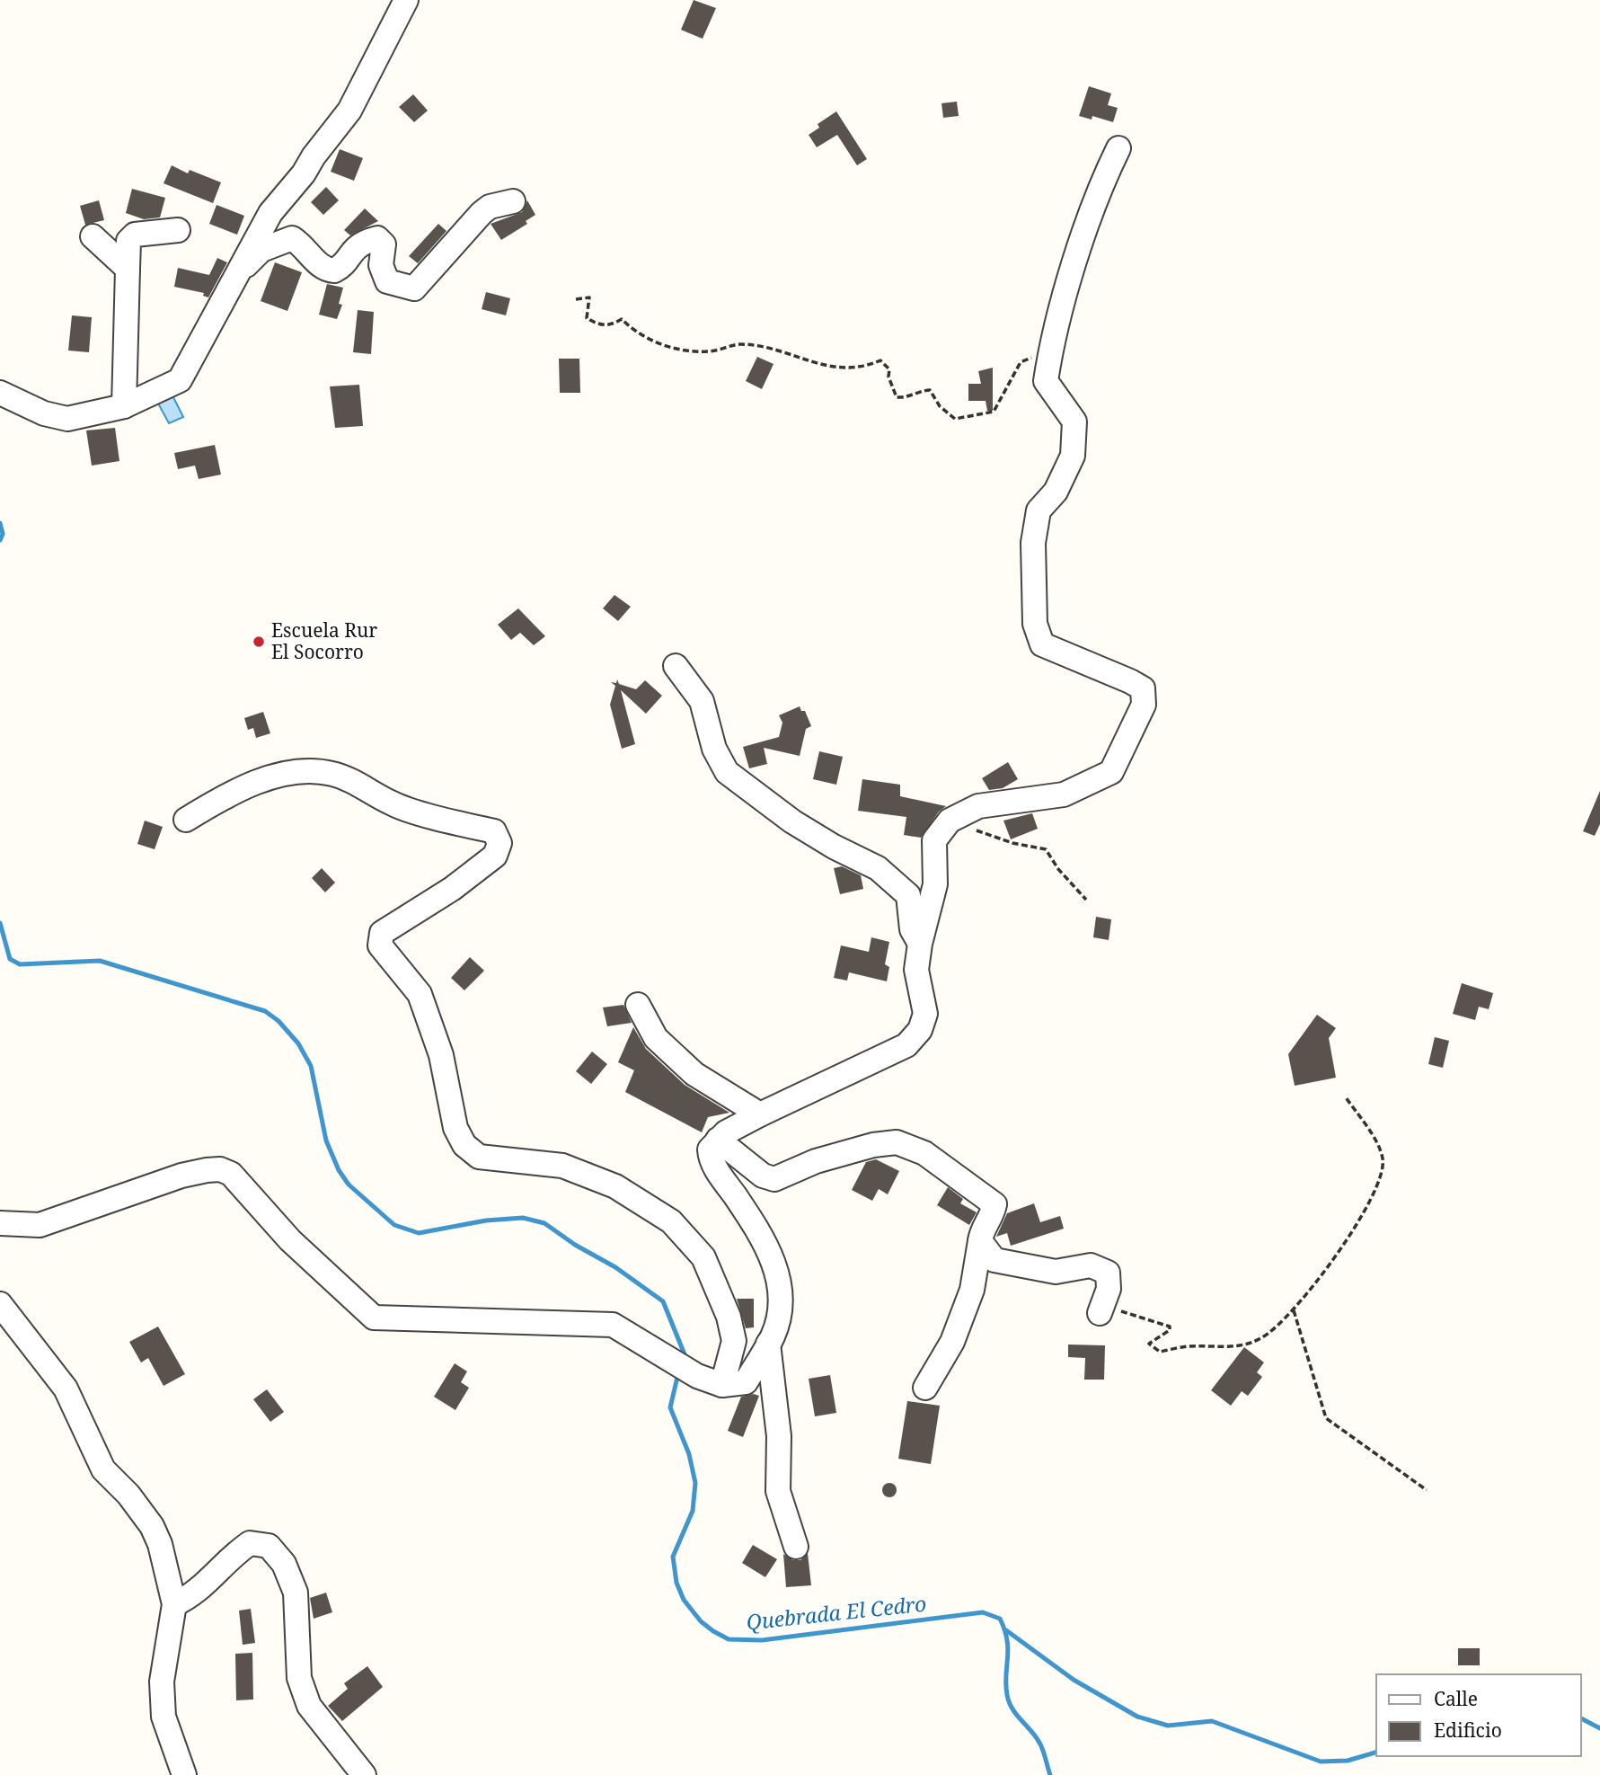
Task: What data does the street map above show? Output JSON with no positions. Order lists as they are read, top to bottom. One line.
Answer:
{"water":["Quebrada El Cedro"],"places":["Escuela Rur El Socorro"],"legend":["Calle","Edificio"]}
